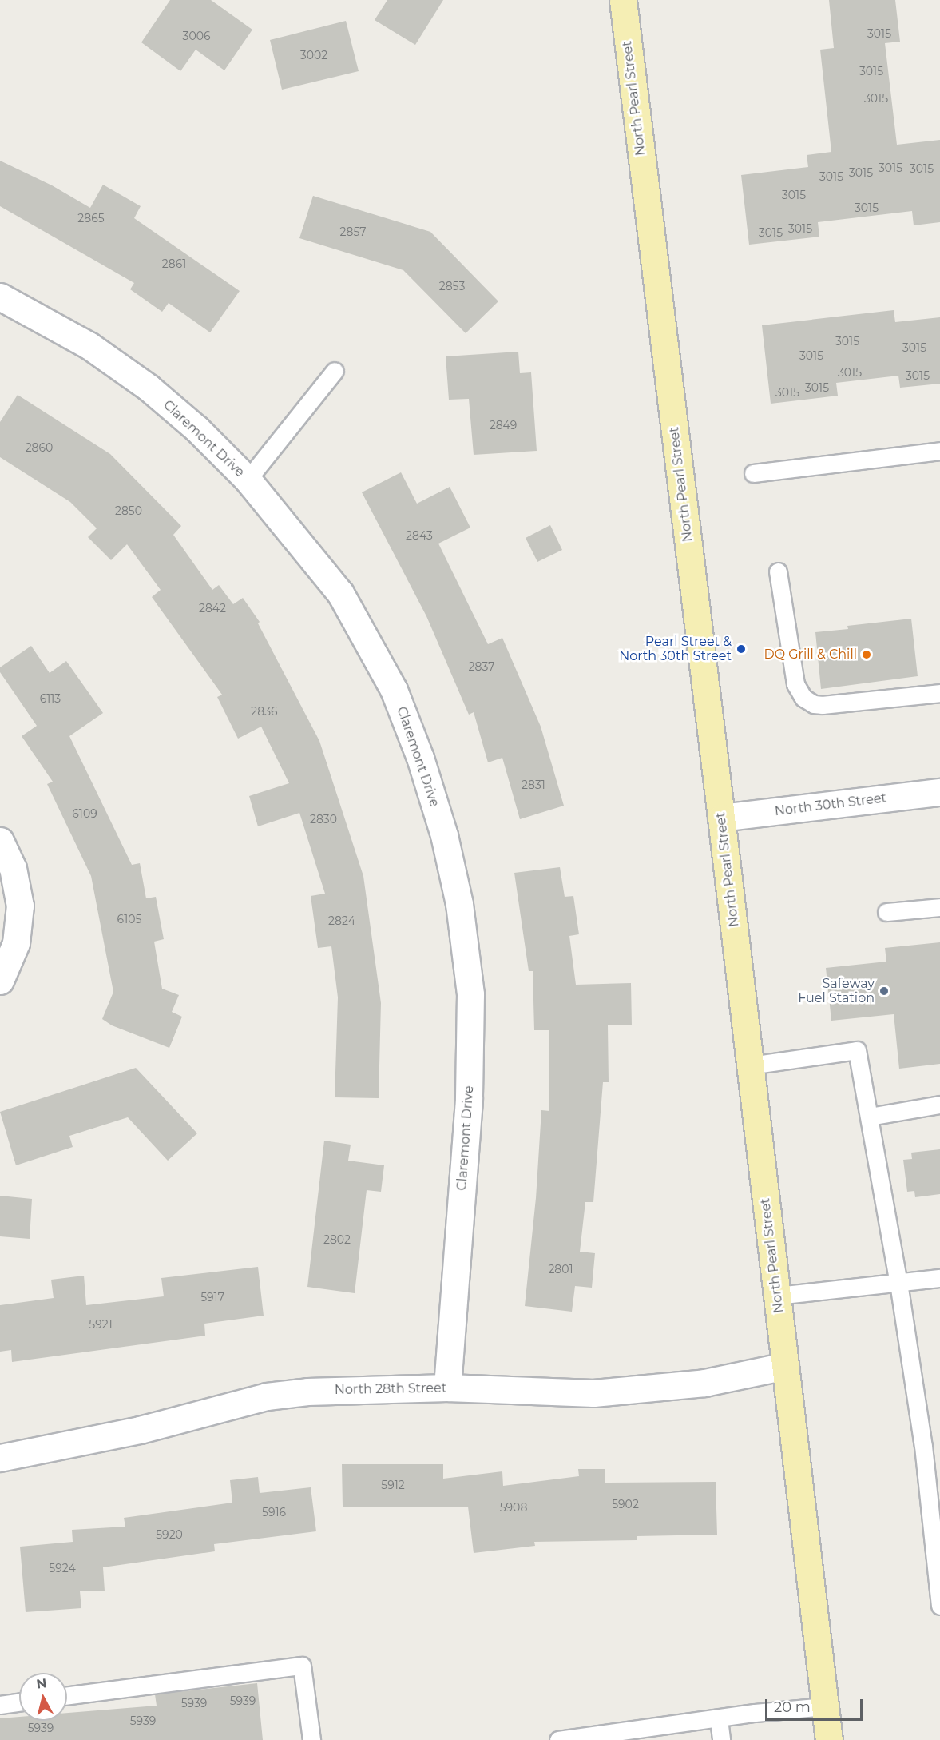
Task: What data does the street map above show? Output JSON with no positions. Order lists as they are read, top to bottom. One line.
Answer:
{"streets":{"main road":["North Pearl Street"],"street":["Claremont Drive","North 30th Street","North 28th Street"]},"crossings":[["North Pearl Street","North 30th Street"],["North Pearl Street","North 28th Street"],["Claremont Drive","North 28th Street"]],"places":["Pearl Street & North 30th Street","DQ Grill & Chill","Safeway Fuel Station"],"house_numbers":["3015","3006","3002","3015","3015","3015","3015","3015","3015","3015","3015","2865","3015","2857","3015","2861","2853","3015","3015","3015","3015","3015","3015","3015","2849","2860","2850","2843","2842","2837","6113","2836","2831","6109","2830","6105","2824","2802","2801","5917","5921","5912","5902","5908","5916","5920","5924","5939","5939","5939","5939"],"scale_bar":"20 m","north":"top"}
